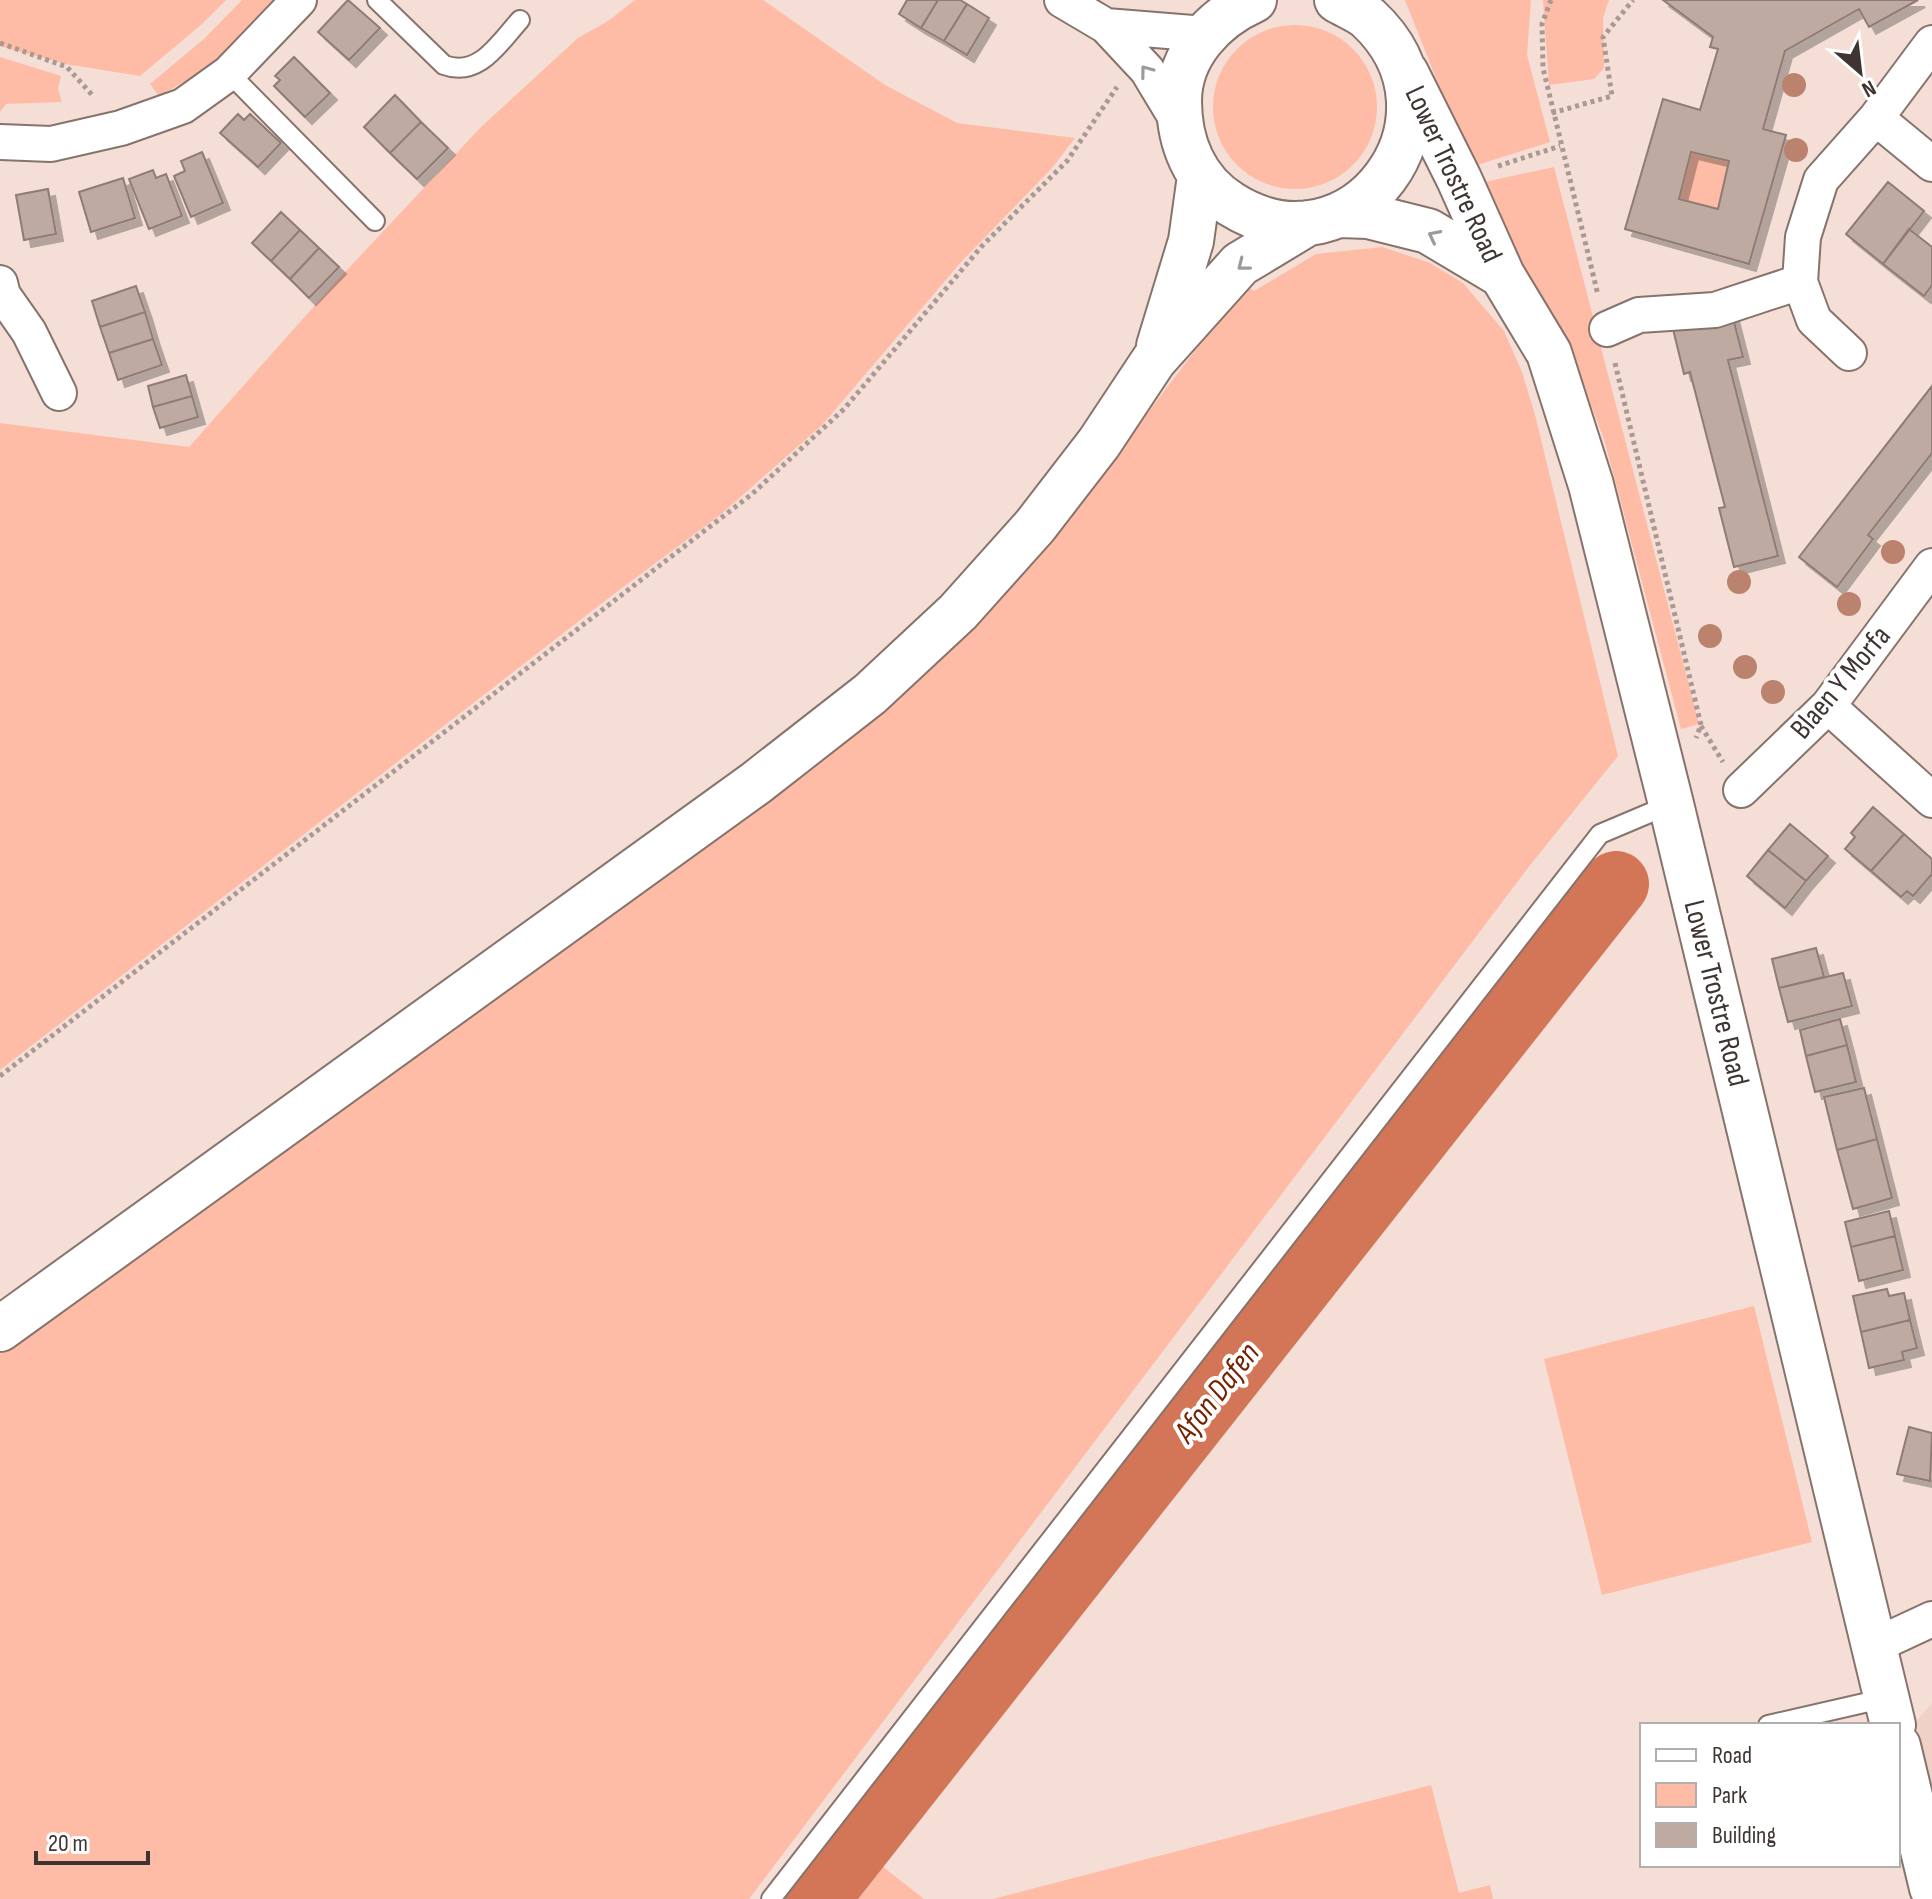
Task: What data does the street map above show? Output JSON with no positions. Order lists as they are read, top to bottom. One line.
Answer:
{"streets":{"main road":["Lower Trostre Road"],"street":["Blaen Y Morfa"]},"water":["Afon Dafen"],"legend":["Road","Park","Building"],"scale_bar":"20 m","north":"bottom right"}
